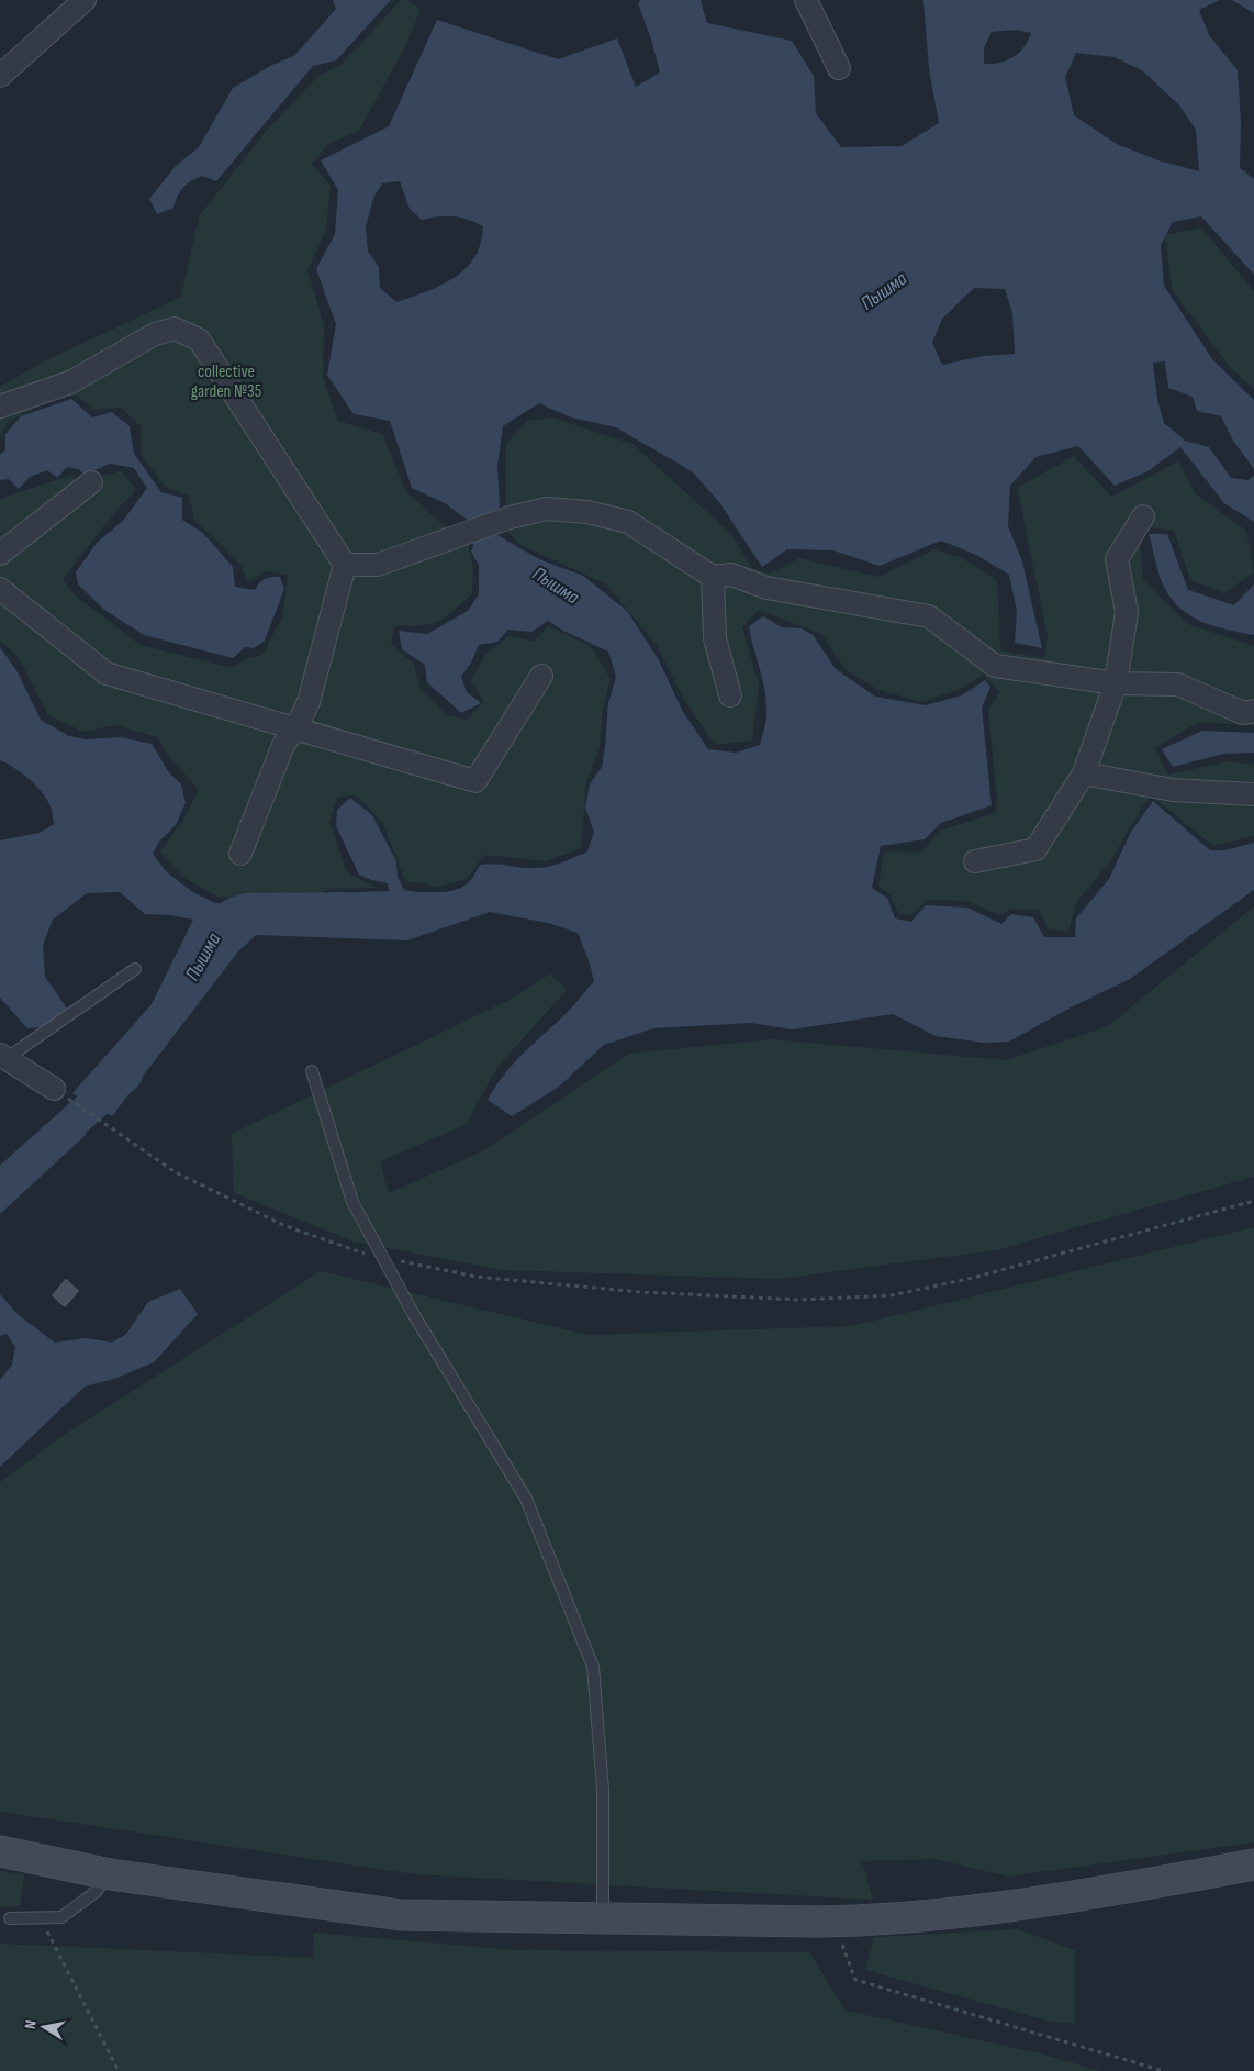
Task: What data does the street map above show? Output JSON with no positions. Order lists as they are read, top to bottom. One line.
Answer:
{"water":["Пышма"],"parks":["collective garden №35"],"north":"left"}
